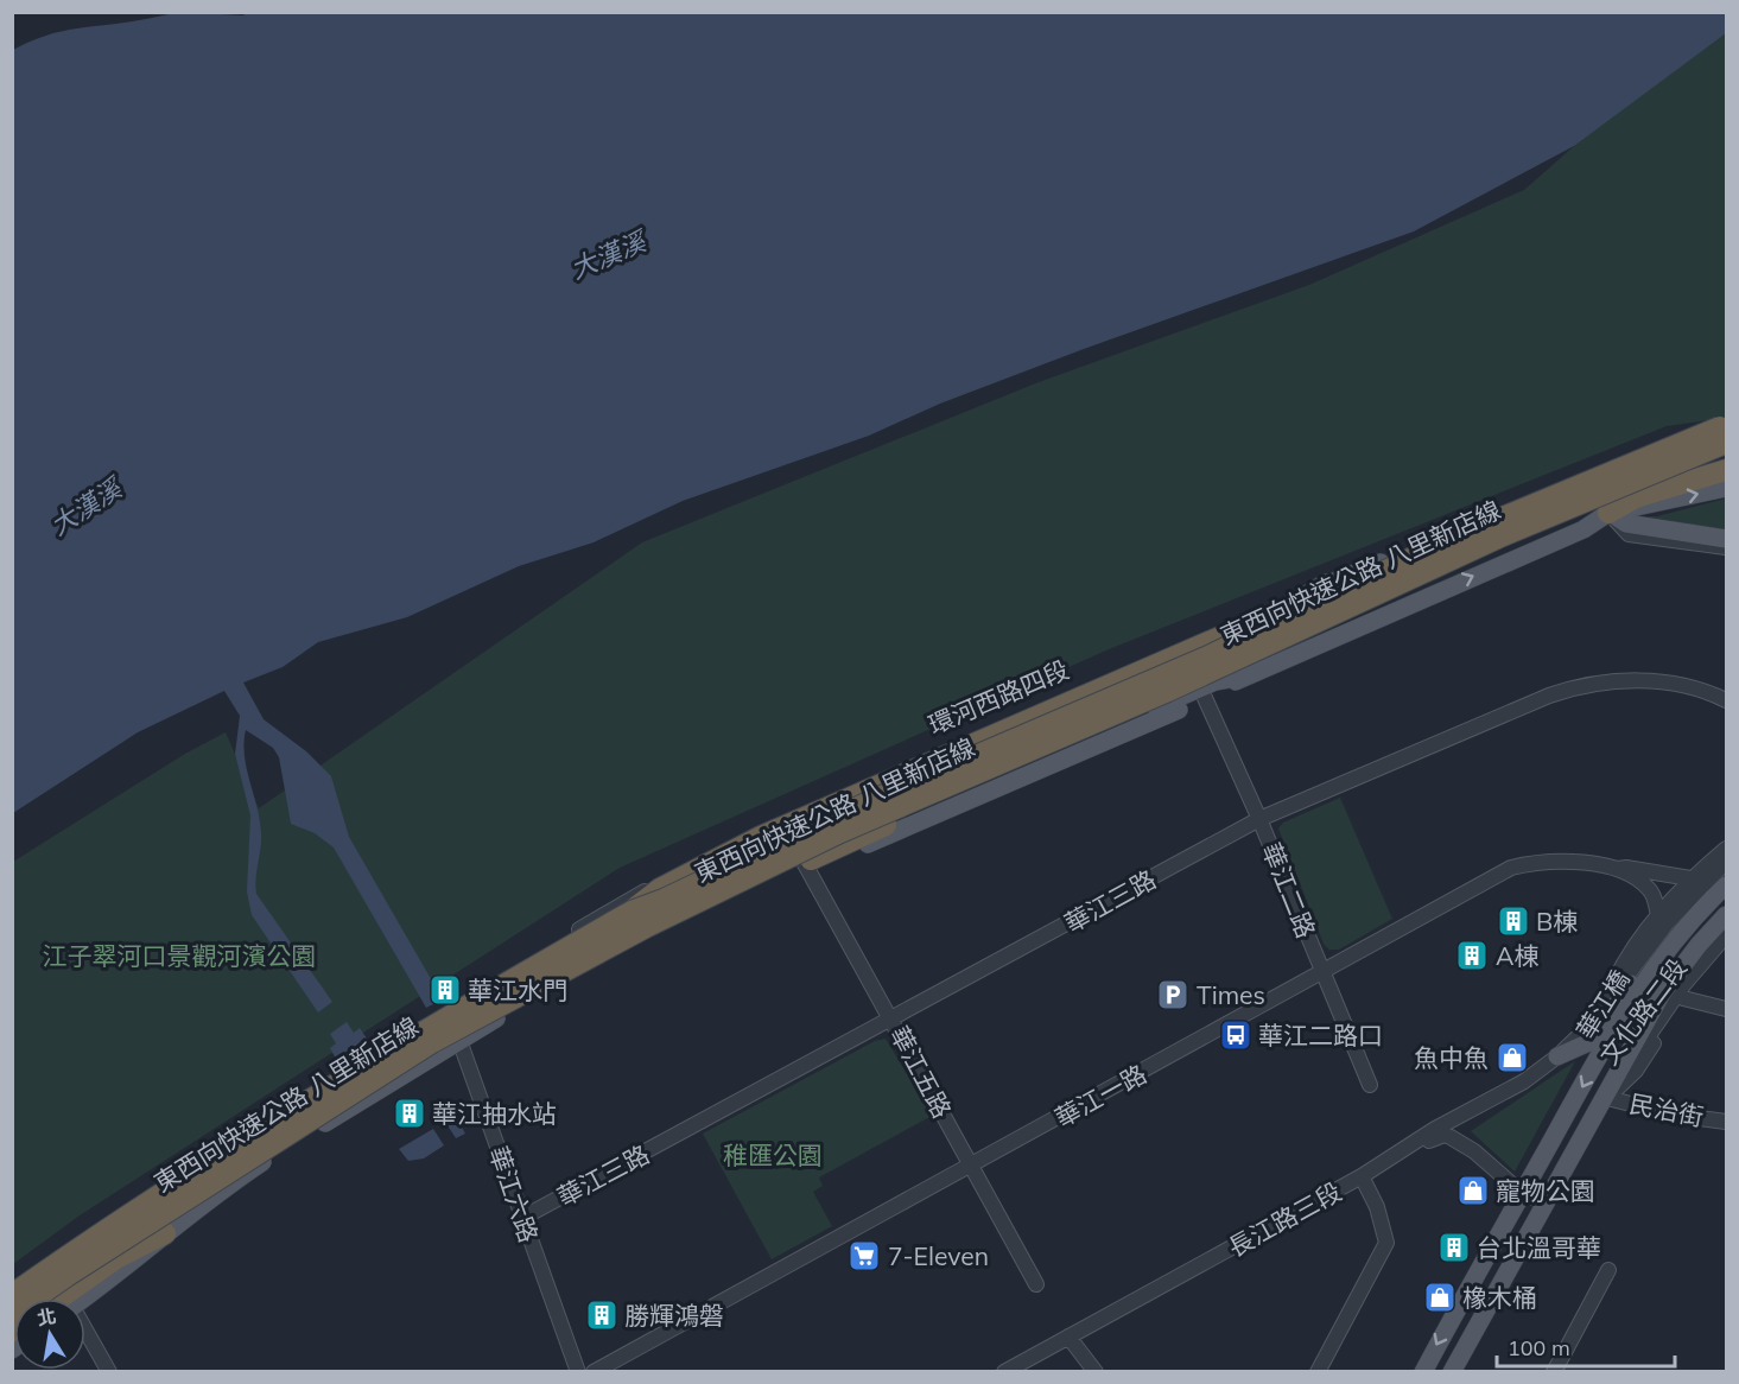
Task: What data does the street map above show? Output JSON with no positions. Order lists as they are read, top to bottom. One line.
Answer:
{"streets":{"highway":["東西向快速公路 八里新店線"],"main road":["環河西路四段","華江橋","文化路二段"],"street":["華江二路","華江三路","華江五路","華江一路","民治街","華江六路","長江路三段"]},"crossings":[["東西向快速公路 八里新店線","環河西路四段"],["環河西路四段","華江二路"],["環河西路四段","華江五路"],["環河西路四段","華江六路"],["華江二路","華江三路"],["華江二路","華江一路"],["華江三路","華江五路"],["華江三路","華江六路"],["文化路二段","華江一路"],["文化路二段","民治街"],["文化路二段","長江路三段"],["華江五路","華江一路"]],"water":["大漢溪"],"parks":["江子翠河口景觀河濱公園","稚匯公園"],"places":{"building":["B棟","A棟","華江水門","華江抽水站","台北溫哥華","勝輝鴻磐"],"parking":["Times"],"bus stop":["華江二路口"],"shop":["魚中魚","寵物公園","橡木桶"],"supermarket":["7-Eleven"]},"scale_bar":"100 m","north":"top"}
